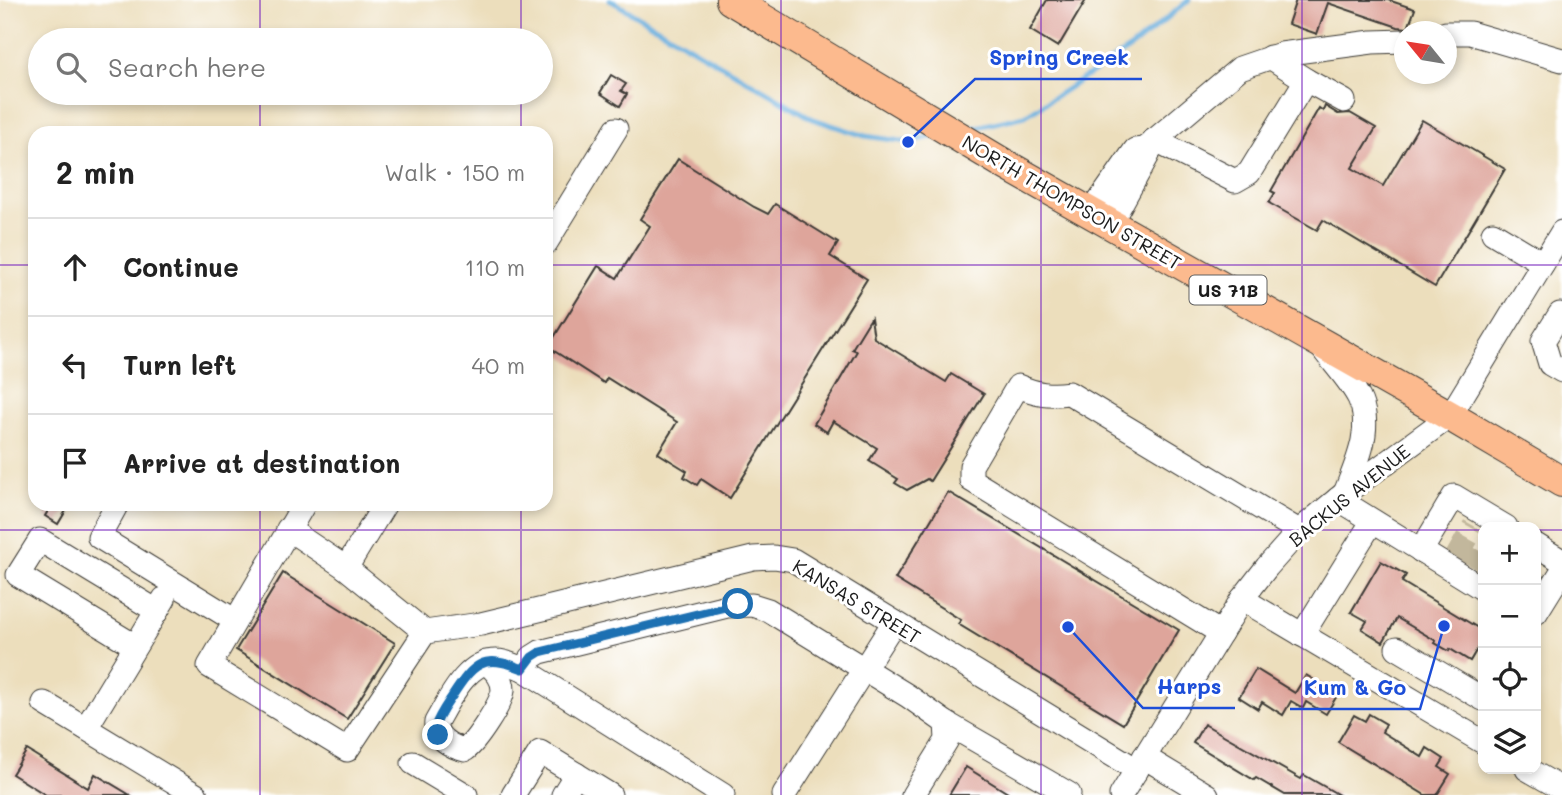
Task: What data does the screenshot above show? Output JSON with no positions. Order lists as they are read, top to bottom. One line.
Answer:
{"streets":{"main road":["NORTH THOMPSON STREET","US 71B"],"street":["BACKUS AVENUE","KANSAS STREET"]},"crossings":[["NORTH THOMPSON STREET","BACKUS AVENUE"],["BACKUS AVENUE","KANSAS STREET"]],"places":["Spring Creek","Kum & Go","Harps"],"north":"top left","page":{"search":"Search here","heading":["2 min","Walk · 150 m"],"list":[["Continue","110 m"],["Turn left","40 m"],"Arrive at destination"],"map_buttons":["+","−"]}}
